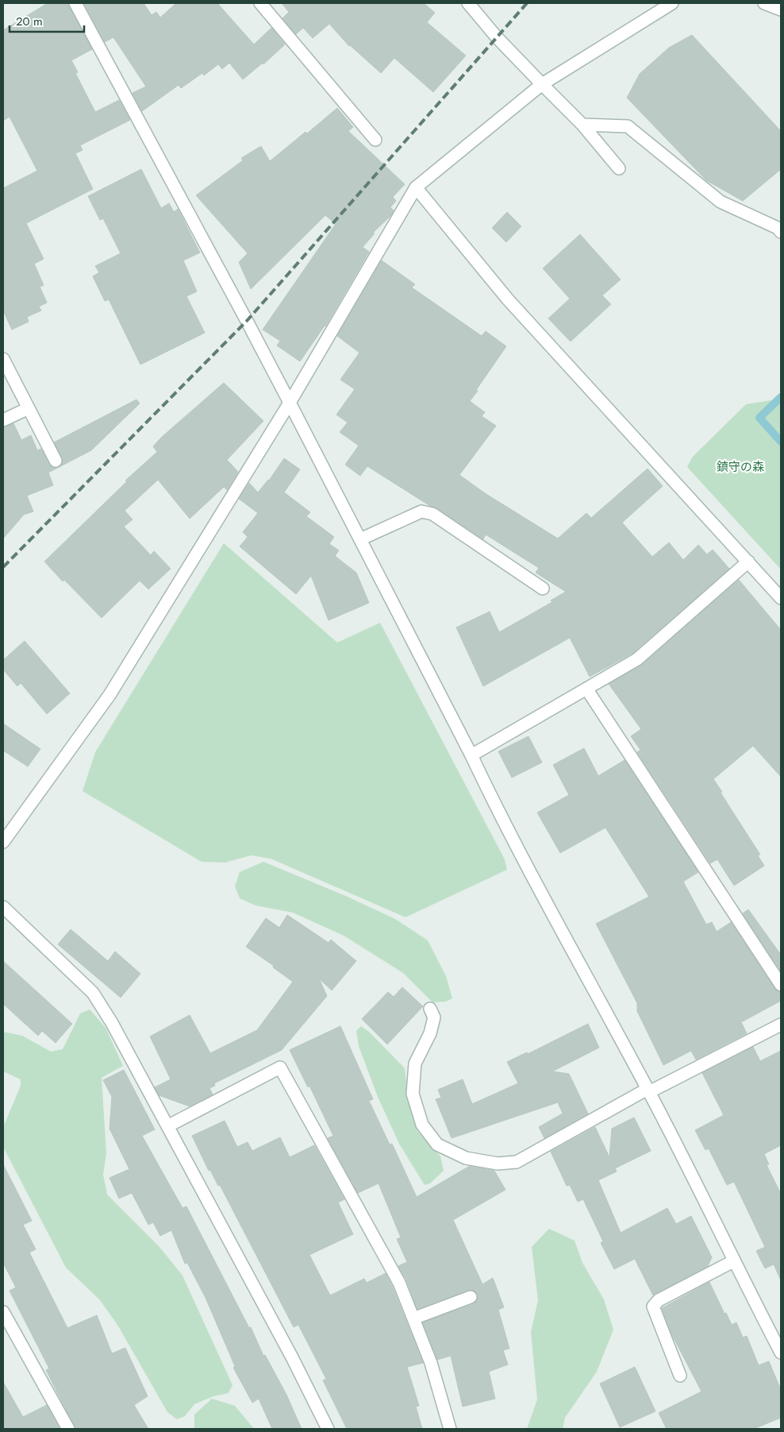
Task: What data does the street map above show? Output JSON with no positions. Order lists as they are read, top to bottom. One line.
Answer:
{"parks":["鎮守の森"],"scale_bar":"20 m"}
